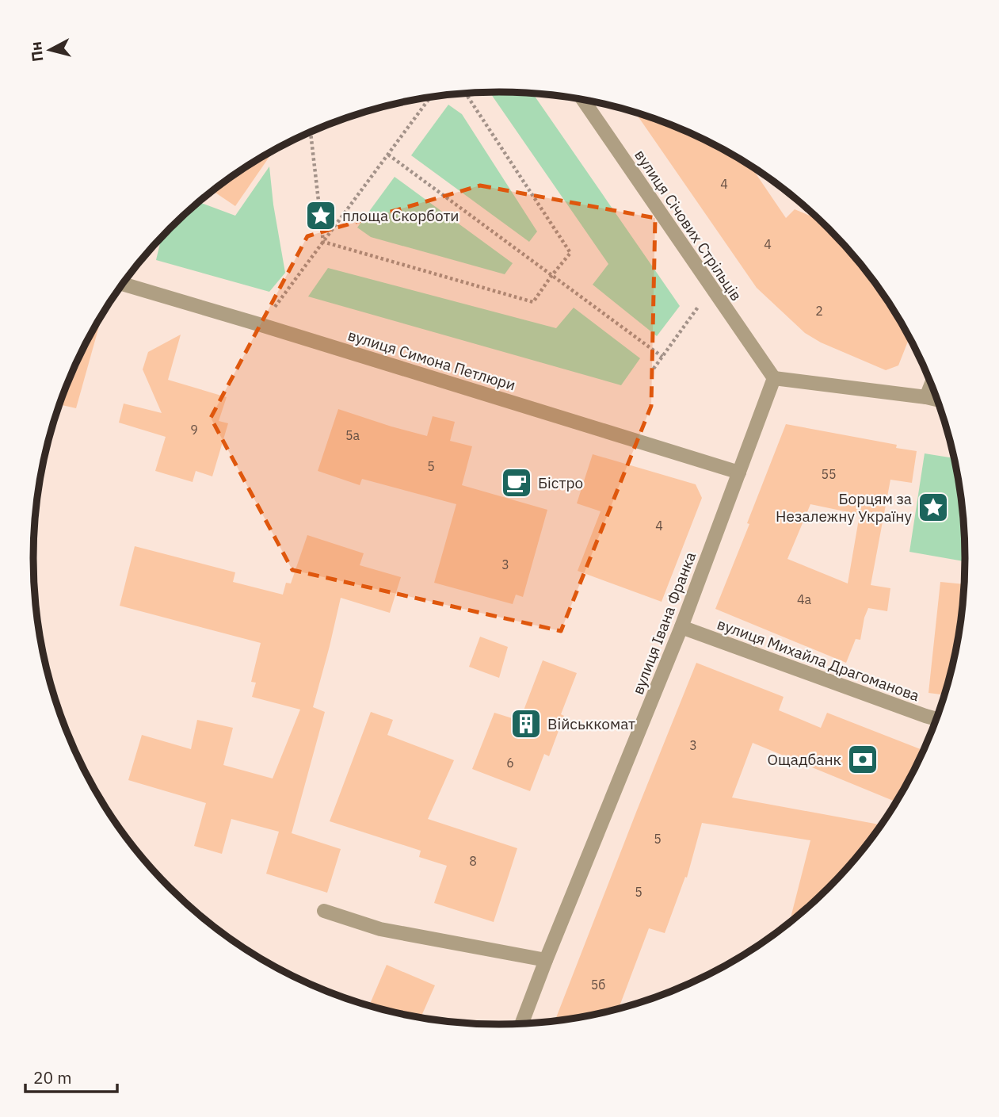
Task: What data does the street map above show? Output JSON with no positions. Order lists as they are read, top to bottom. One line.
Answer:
{"streets":{"street":["вулиця Січових Стрільців","вулиця Симона Петлюри","вулиця Івана Франка","вулиця Михайла Драгоманова"]},"crossings":[["вулиця Січових Стрільців","вулиця Івана Франка"],["вулиця Симона Петлюри","вулиця Івана Франка"],["вулиця Івана Франка","вулиця Михайла Драгоманова"]],"places":{"place":["площа Скорботи","Борцям за Незалежну Україну"],"cafe":["Бістро"],"building":["Військкомат"],"bank":["Ощадбанк"]},"house_numbers":["4","4","2","9","5а","5","55","4","3","4а","3","6","5","8","5","5б"],"scale_bar":"20 m","north":"left"}
